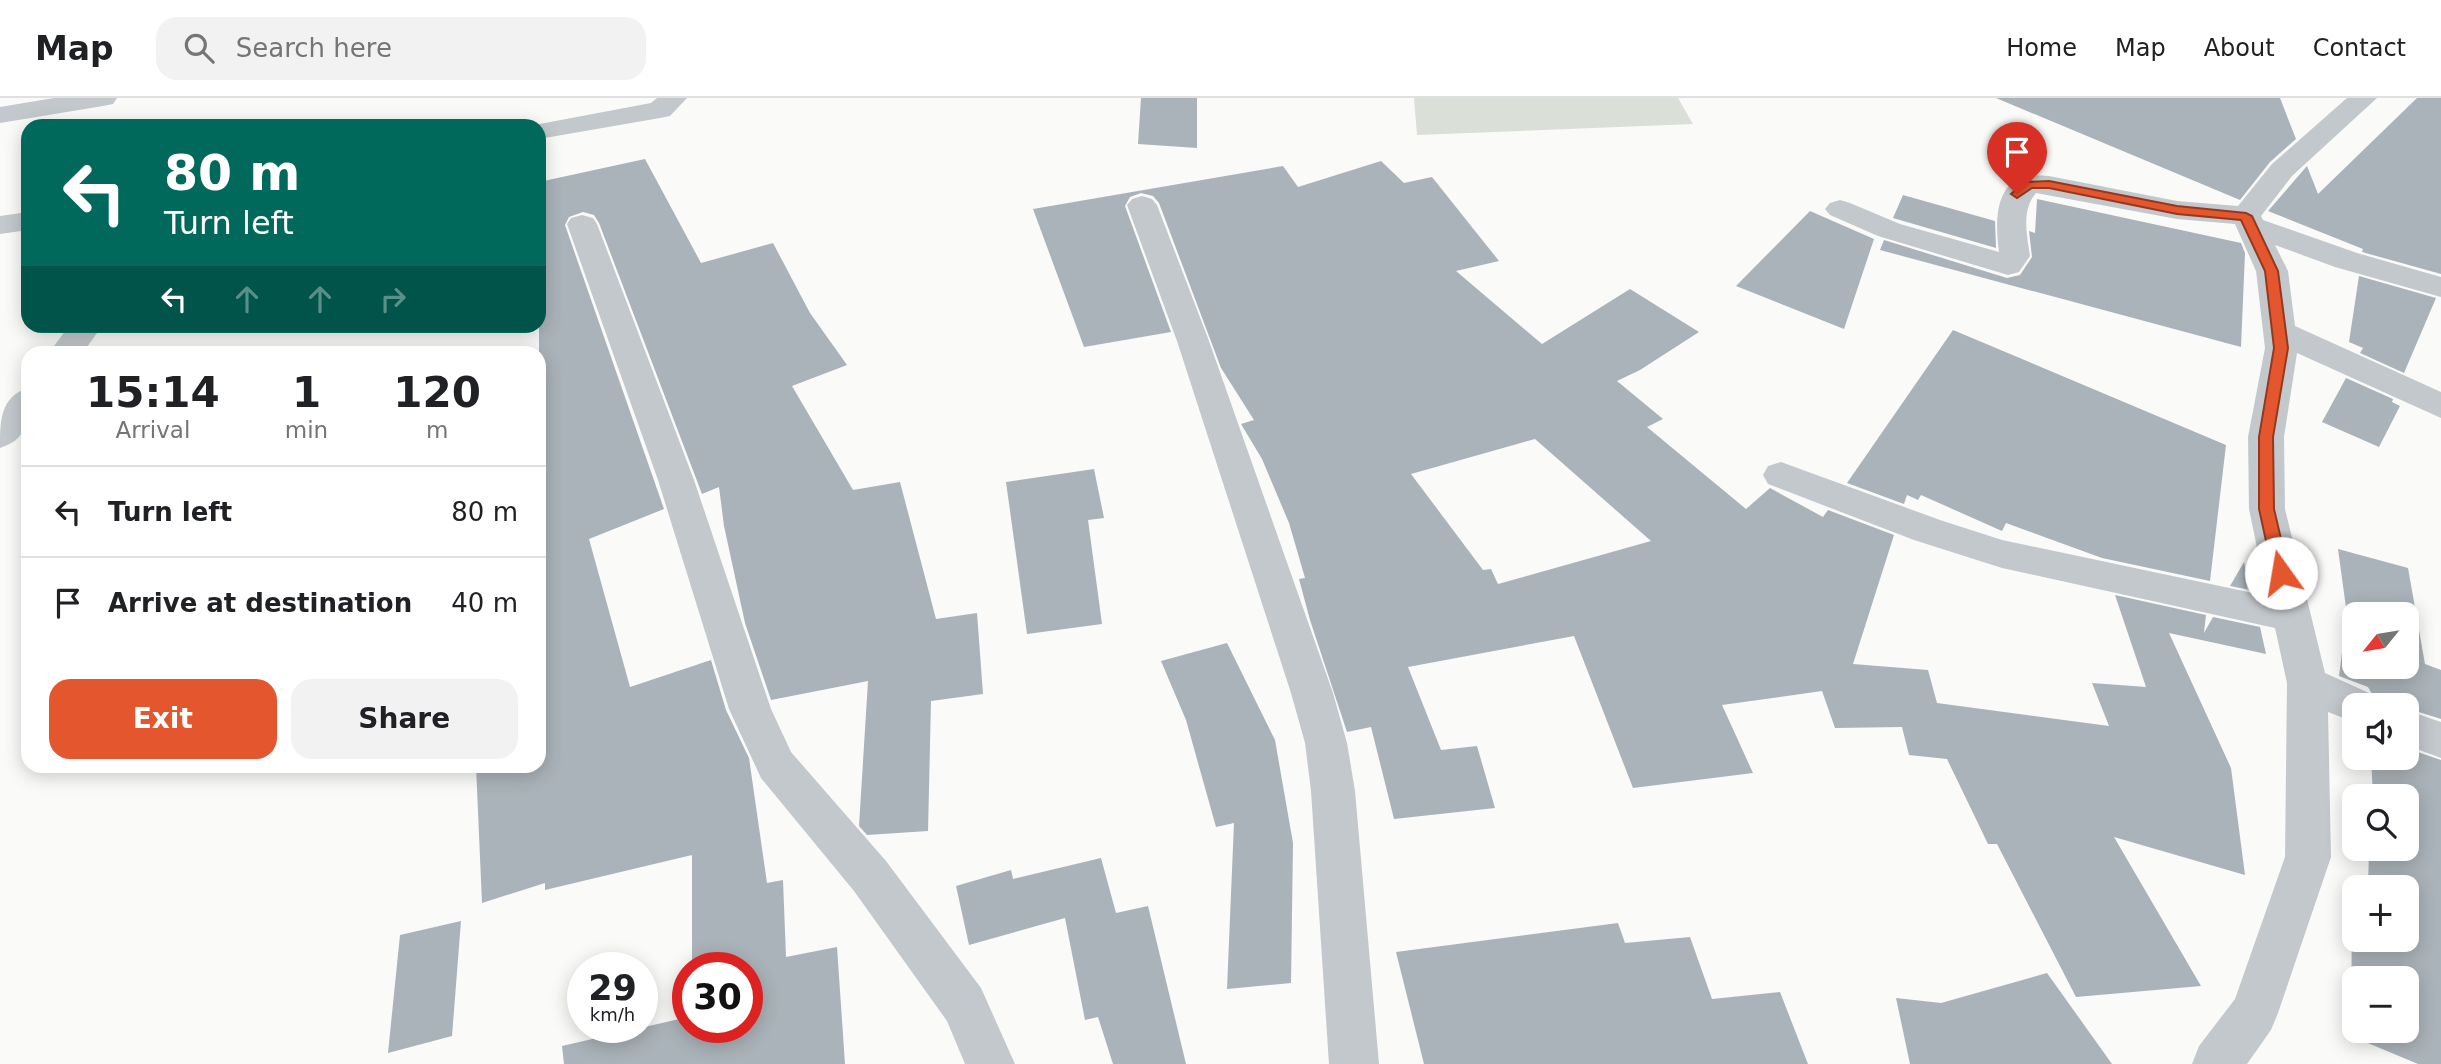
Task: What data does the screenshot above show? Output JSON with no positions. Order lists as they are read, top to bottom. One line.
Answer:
{"north":"bottom left","page":{"header":"Map","search":"Search here","nav":["Home","Map","About","Contact"],"turn":["80 m","Turn left"],"eta":["15:14","Arrival","1","min","120","m"],"list":[{"name":"Turn left","value":"80 m"},{"name":"Arrive at destination","value":"40 m"}],"map_buttons":["+","−"],"buttons":["Exit","Share"],"speed":"29 km/h","limit":"30"}}
